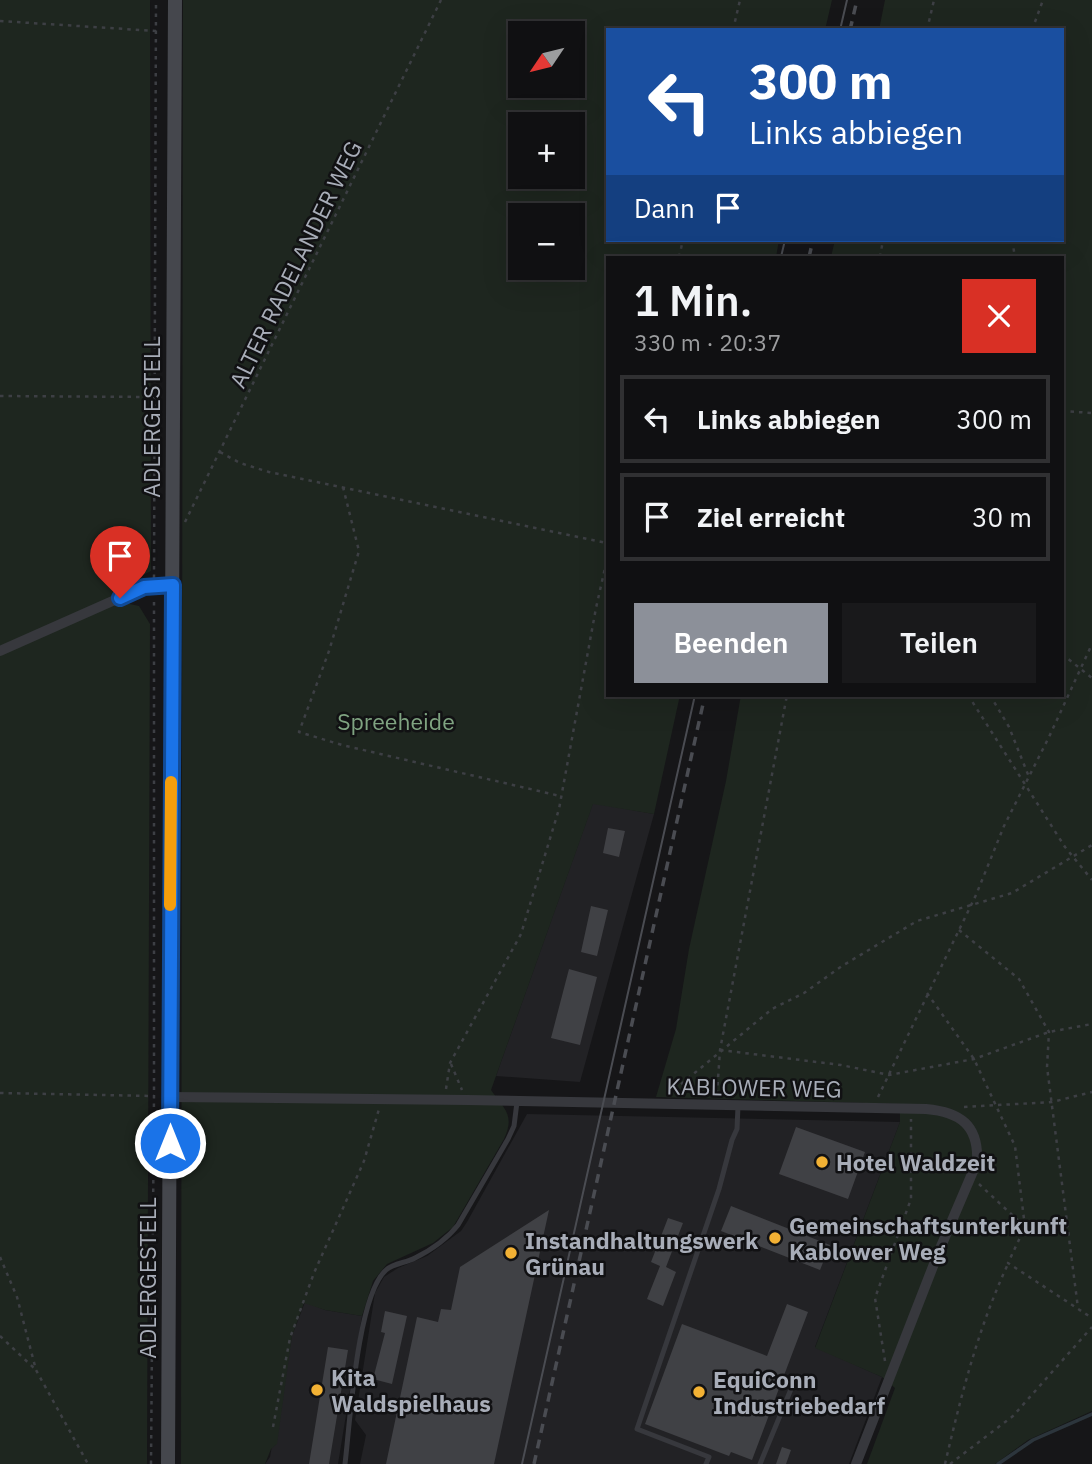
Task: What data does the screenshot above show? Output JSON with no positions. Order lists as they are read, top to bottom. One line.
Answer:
{"streets":{"main road":["ADLERGESTELL"],"street":["KABLOWER WEG"],"path":["ALTER RADELANDER WEG"]},"crossings":[["ALTER RADELANDER WEG","ADLERGESTELL"],["ADLERGESTELL","KABLOWER WEG"]],"parks":["Spreeheide"],"places":["Hotel Waldzeit","Gemeinschaftsunterkunft Kablower Weg","Instandhaltungswerk Grünau","Kita Waldspielhaus","EquiConn Industriebedarf"],"north":"bottom left","page":{"map_buttons":["+","−"],"turn":["300 m","Links abbiegen"],"then":"Dann","heading":["1 Min.","330 m · 20:37"],"list":[{"name":"Links abbiegen","value":"300 m"},{"name":"Ziel erreicht","value":"30 m"}],"buttons":["Beenden","Teilen"]}}
